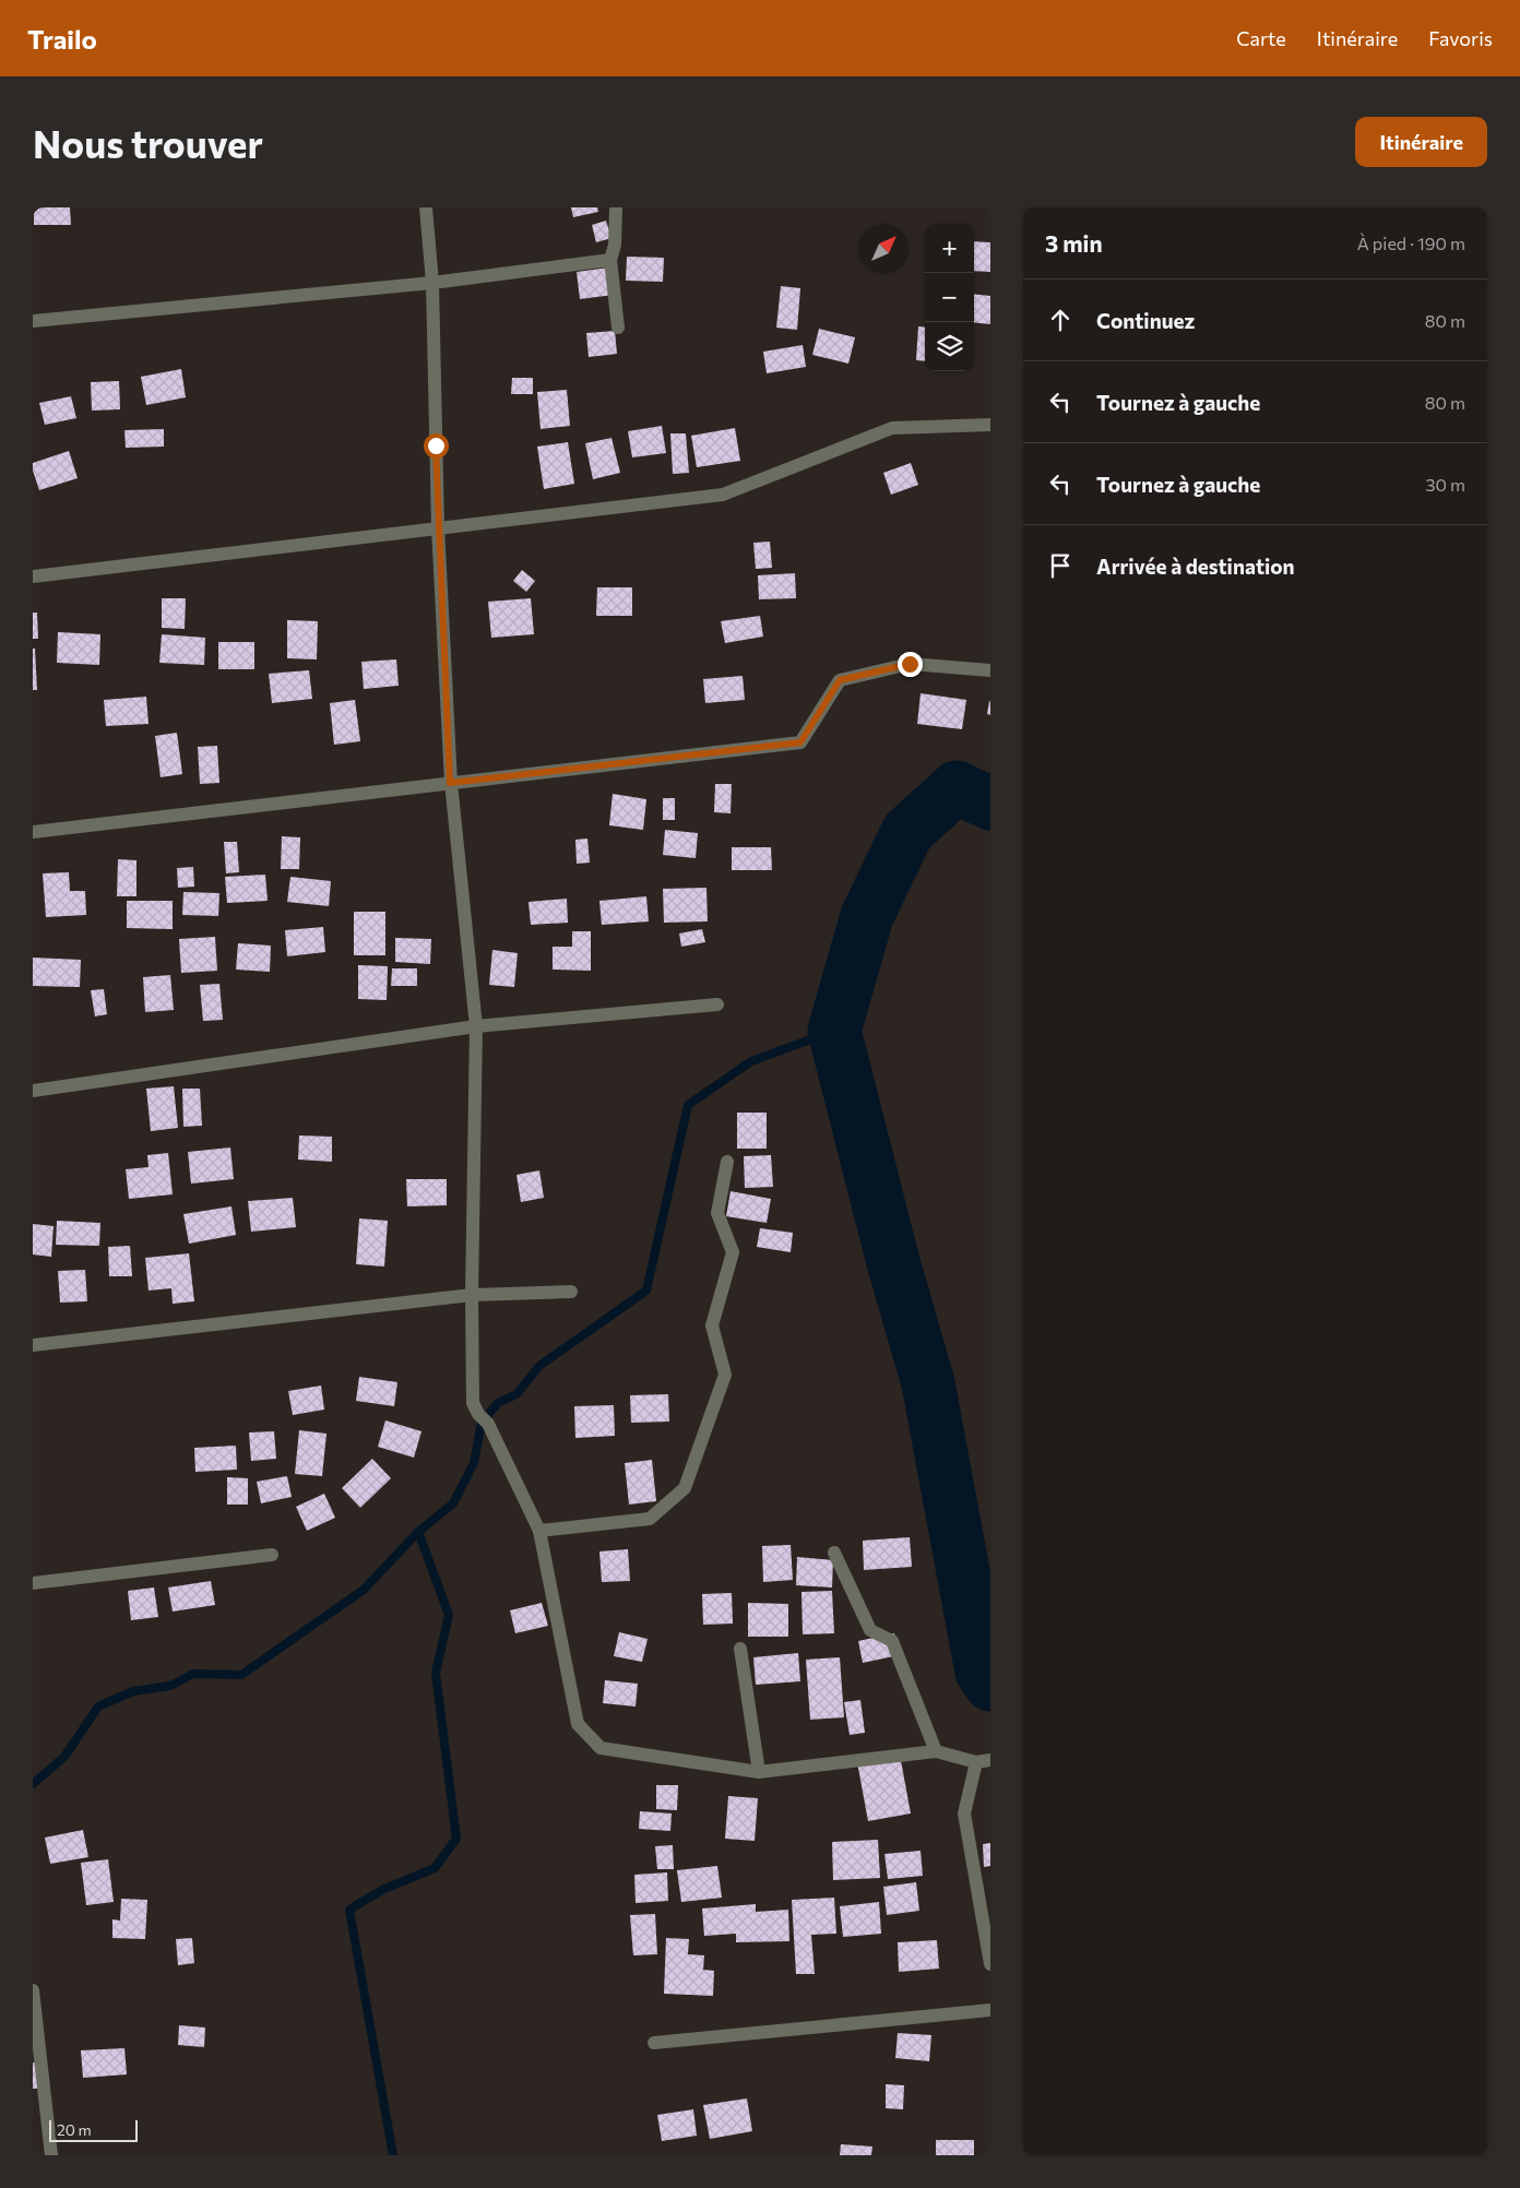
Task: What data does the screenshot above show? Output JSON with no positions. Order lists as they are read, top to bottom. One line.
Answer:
{"scale_bar":"20 m","north":"top right","page":{"header":"Trailo","nav":["Carte","Itinéraire","Favoris"],"buttons":"Itinéraire","title":"Nous trouver","heading":["3 min","À pied · 190 m"],"map_buttons":["+","−"],"list":[["Continuez","80 m"],["Tournez à gauche","80 m"],["Tournez à gauche","30 m"],"Arrivée à destination"],"scale":"20 m"}}
